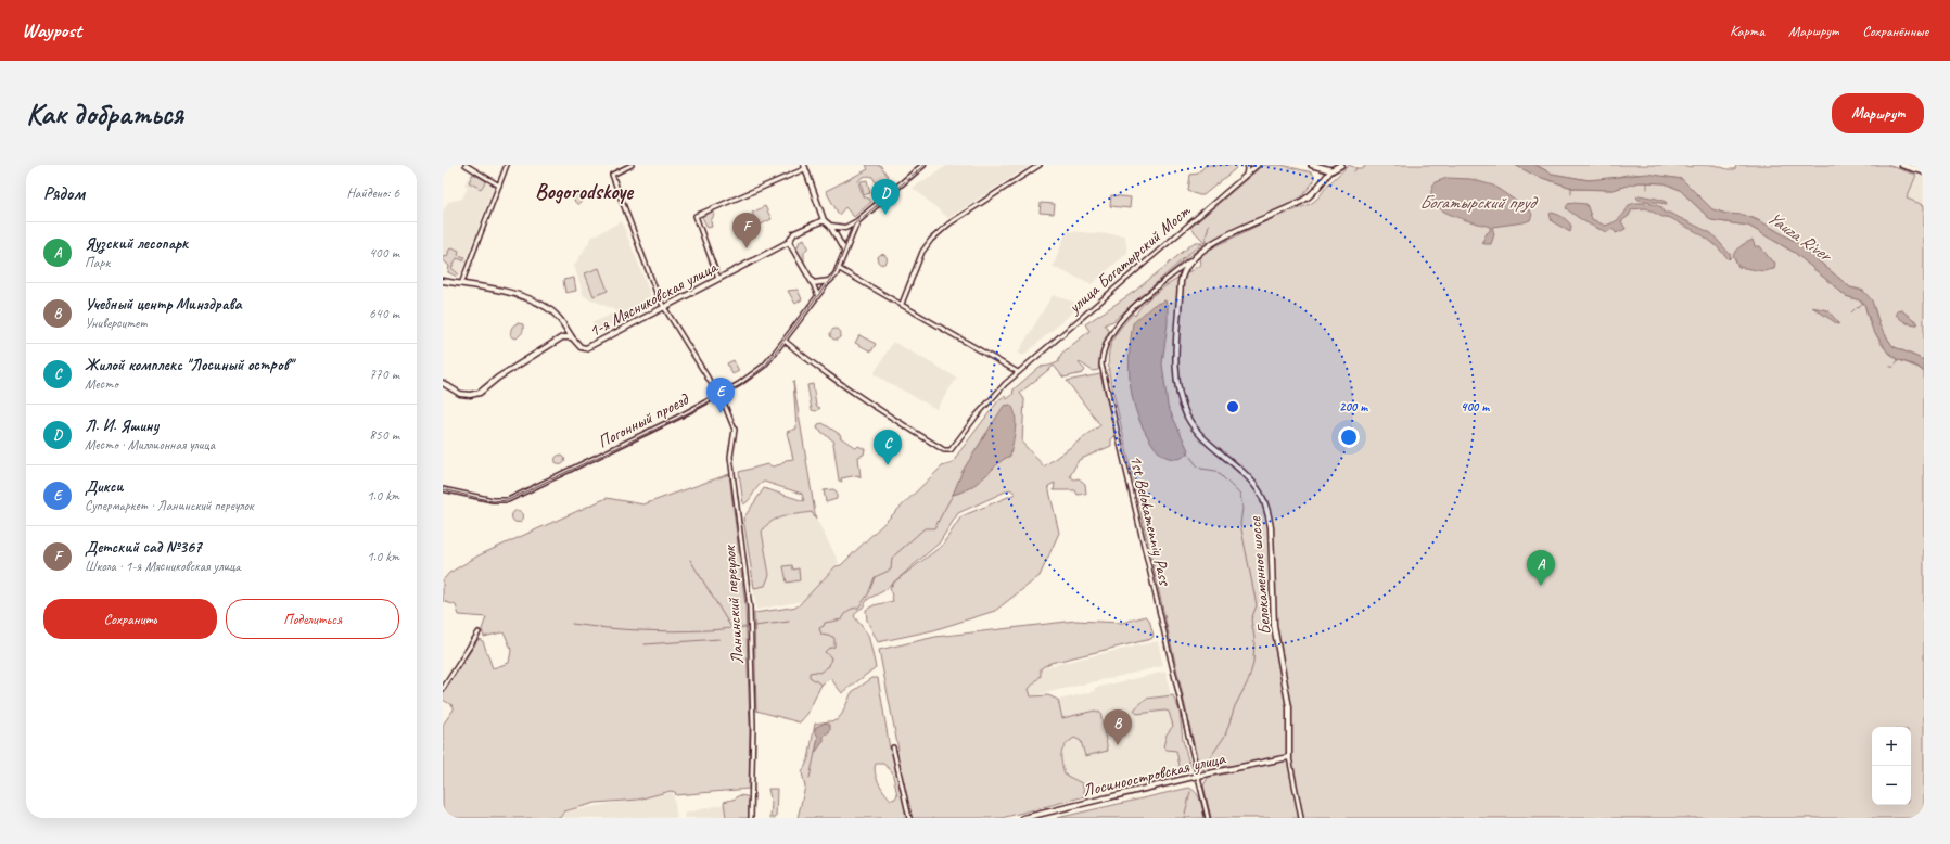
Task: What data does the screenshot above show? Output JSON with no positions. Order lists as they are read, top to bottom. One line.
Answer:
{"streets":{"street":["улица Богатырский Мост","1-я Мясниковская улица","Погонный проезд","1st Belokamenniy Pass","Белокаменное шоссе","Ланинский переулок","Лосиноостровская улица"]},"crossings":[["улица Богатырский Мост","Погонный проезд"],["1-я Мясниковская улица","Погонный проезд"],["1-я Мясниковская улица","Ланинский переулок"],["Погонный проезд","Ланинский переулок"],["1st Belokamenniy Pass","Белокаменное шоссе"],["1st Belokamenniy Pass","Лосиноостровская улица"],["Белокаменное шоссе","Лосиноостровская улица"]],"districts":["Bogorodskoye"],"water":["Богатырский пруд","Yauza River"],"page":{"header":"Waypost","nav":["Карта","Маршрут","Сохранённые"],"buttons":["Маршрут",["Сохранить","Поделиться"]],"title":"Как добраться","heading":["Рядом","Найдено: 6"],"pins":["D","F","E","C","A","B"],"list":[{"mark":"A","name":"Яузский лесопарк","note":"Парк","value":"400 m"},{"mark":"B","name":"Учебный центр Минздрава","note":"Университет","value":"640 m"},{"mark":"C","name":"Жилой комплекс \"Лосиный остров\"","note":"Место","value":"770 m"},{"mark":"D","name":"Л. И. Яшину","note":"Место · Миллионная улица","value":"850 m"},{"mark":"E","name":"Дикси","note":"Супермаркет · Ланинский переулок","value":"1.0 km"},{"mark":"F","name":"Детский сад №367","note":"Школа · 1-я Мясниковская улица","value":"1.0 km"}],"map_buttons":["+","−"]},"rings":["200 m","400 m"]}
